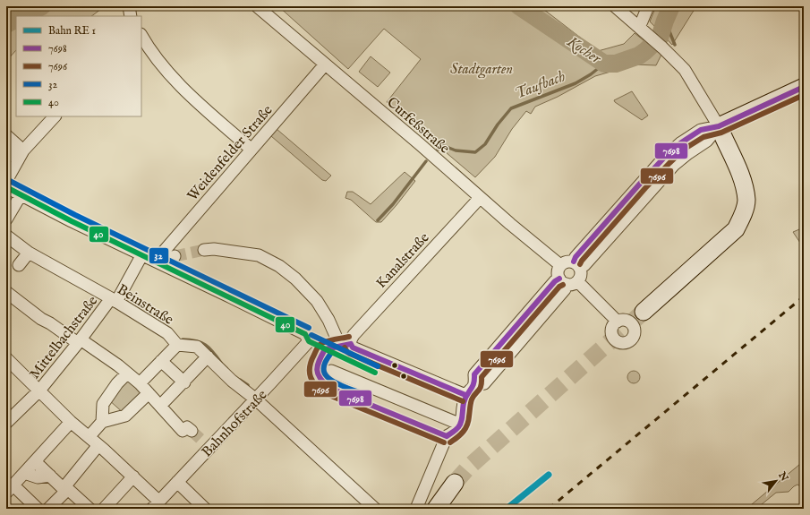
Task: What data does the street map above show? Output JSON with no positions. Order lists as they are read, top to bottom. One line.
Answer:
{"streets":{"street":["Curfeßstraße","Weidenfelder Straße","Kanalstraße","Beinstraße","Mittelbachstraße","Bahnhofstraße"]},"crossings":[["Curfeßstraße","Weidenfelder Straße"],["Curfeßstraße","Kanalstraße"],["Beinstraße","Mittelbachstraße"],["Beinstraße","Bahnhofstraße"]],"water":["Kocher","Taufbach"],"parks":["Stadtgarten"],"lines":["transit line 7698","transit line 7696","transit line 32","transit line 40"],"legend":["Bahn RE 1","7698","7696","32","40"],"north":"top right"}
